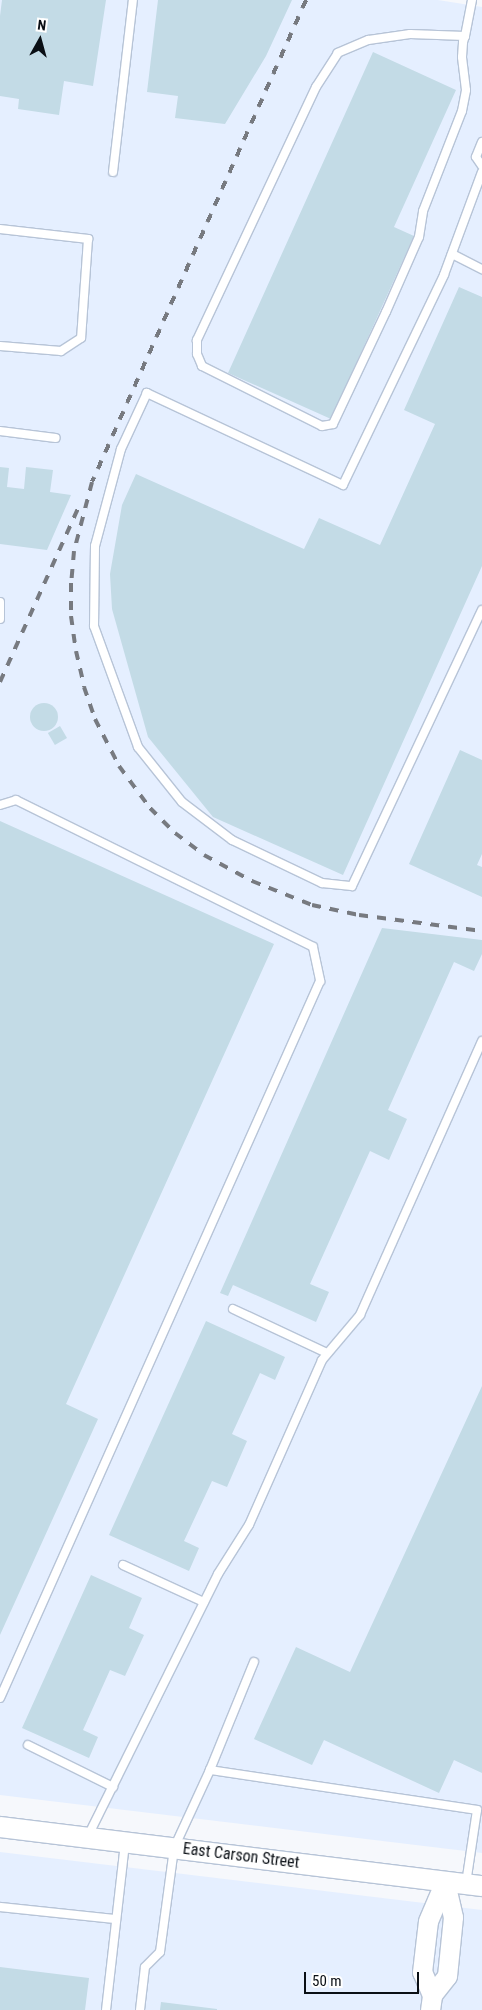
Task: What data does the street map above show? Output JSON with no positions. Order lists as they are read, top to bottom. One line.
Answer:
{"streets":{"main road":["East Carson Street"]},"scale_bar":"50 m","north":"top"}
